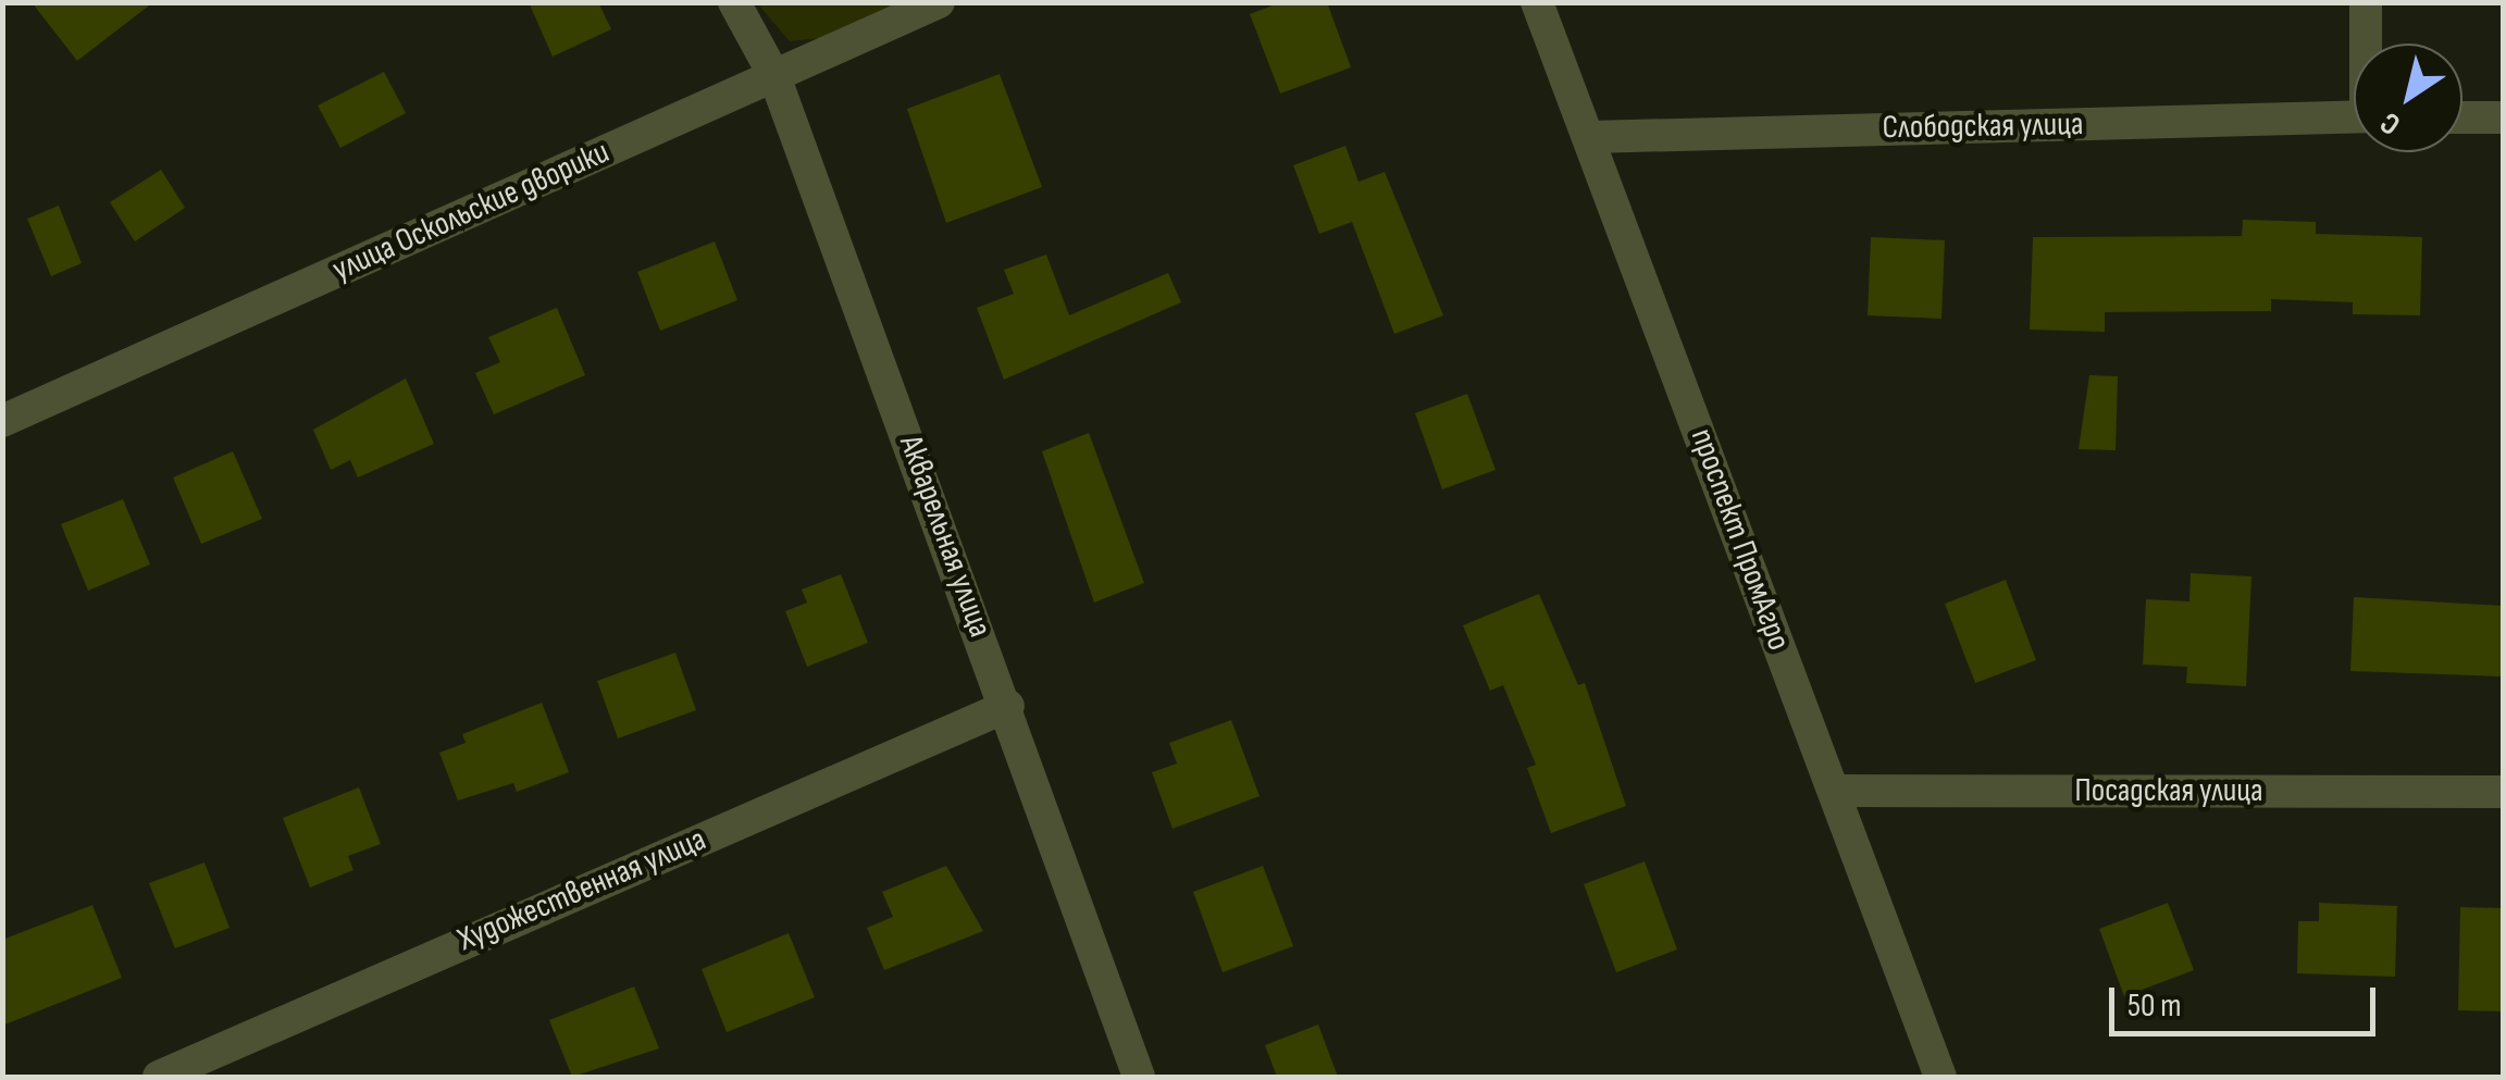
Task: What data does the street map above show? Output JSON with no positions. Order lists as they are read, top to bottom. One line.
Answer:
{"streets":{"street":["Слободская улица","улица Оскольские дворики","Акварельная улица","проспект ПромАгро","Посадская улица","Художественная улица"]},"crossings":[["Слободская улица","проспект ПромАгро"],["улица Оскольские дворики","Акварельная улица"],["Акварельная улица","Художественная улица"],["проспект ПромАгро","Посадская улица"]],"scale_bar":"50 m","north":"bottom left"}
